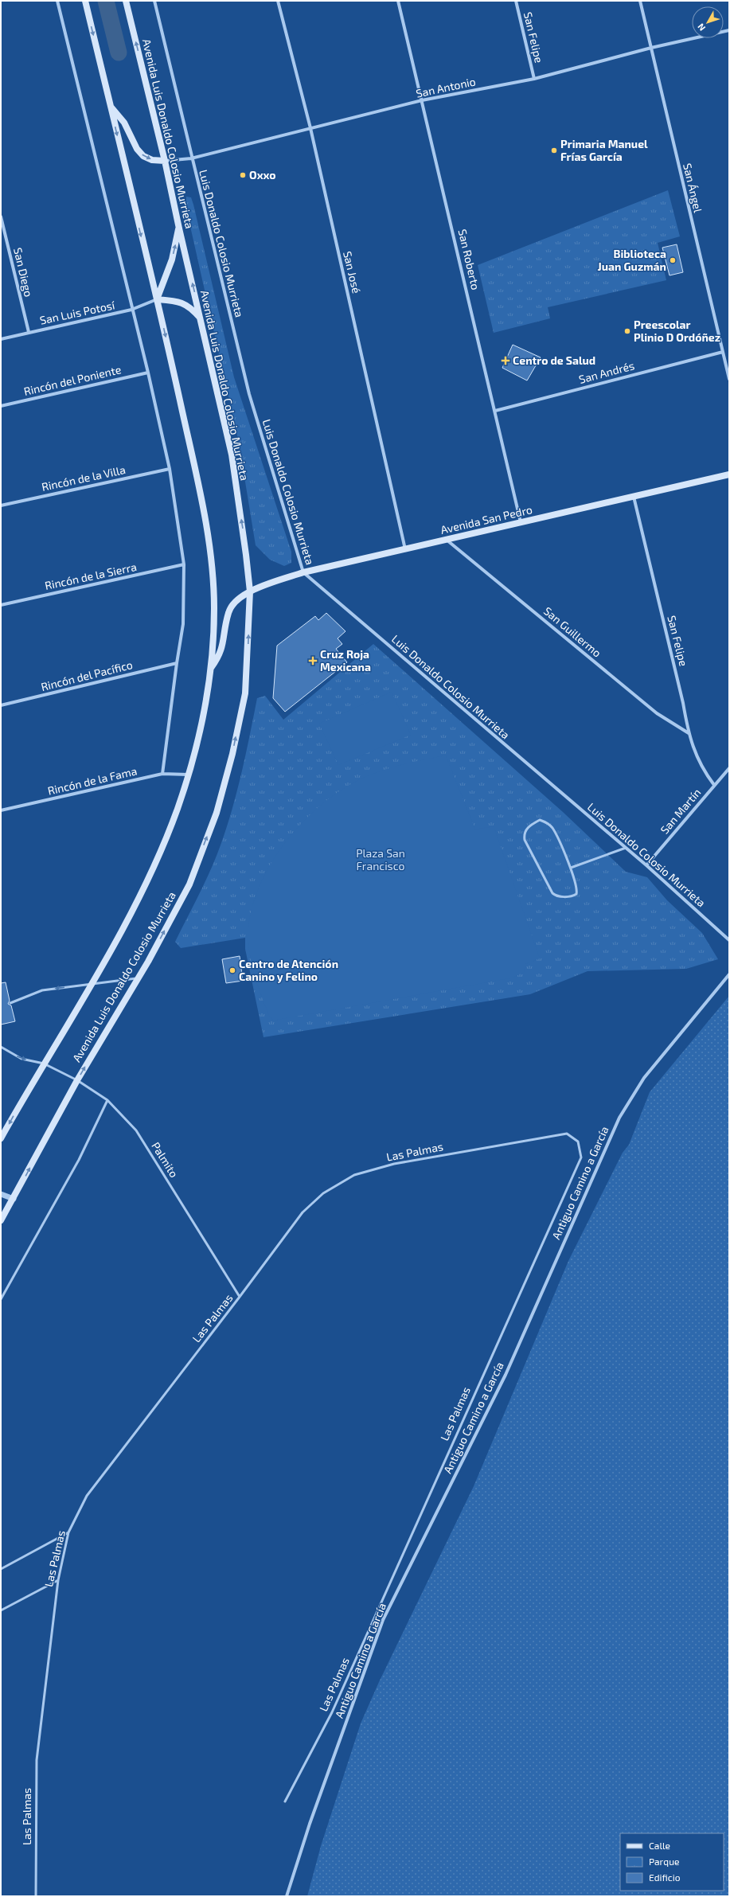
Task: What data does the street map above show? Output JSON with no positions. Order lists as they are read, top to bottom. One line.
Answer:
{"streets":{"main road":["Avenida Luis Donaldo Colosio Murrieta","Avenida San Pedro"],"street":["San Felipe","San Antonio","San Ángel","Luis Donaldo Colosio Murrieta","San Roberto","San Diego","San José","San Luis Potosí","San Andrés","Rincón del Poniente","Rincón de la Villa","Rincón de la Sierra","San Guillermo","Rincón del Pacífico","Rincón de la Fama","San Martín","Antiguo Camino a García"],"lane":["Las Palmas","Palmito"]},"crossings":[["San Felipe","San Antonio"],["San Felipe","Avenida San Pedro"],["San Felipe","San Guillermo"],["San Felipe","San Martín"],["San Antonio","Avenida Luis Donaldo Colosio Murrieta"],["San Antonio","San Ángel"],["San Antonio","Luis Donaldo Colosio Murrieta"],["San Antonio","San Roberto"],["San Antonio","San José"],["Avenida Luis Donaldo Colosio Murrieta","Avenida San Pedro"],["Avenida Luis Donaldo Colosio Murrieta","Palmito"],["San Ángel","San Andrés"],["Luis Donaldo Colosio Murrieta","Avenida San Pedro"],["Luis Donaldo Colosio Murrieta","San Martín"],["San Roberto","San Andrés"],["San Roberto","Avenida San Pedro"],["San Diego","San Luis Potosí"],["San José","Avenida San Pedro"],["Avenida San Pedro","San Guillermo"],["Las Palmas","Palmito"]],"parks":["Plaza San Francisco"],"places":{"other":["Primaria Manuel Frías García","Oxxo","Biblioteca Juan Guzmán","Preescolar Plinio D Ordóñez","Centro de Atención Canino y Felino"],"health":["Centro de Salud","Cruz Roja Mexicana"]},"legend":["Calle","Parque","Edificio"],"north":"bottom left"}
